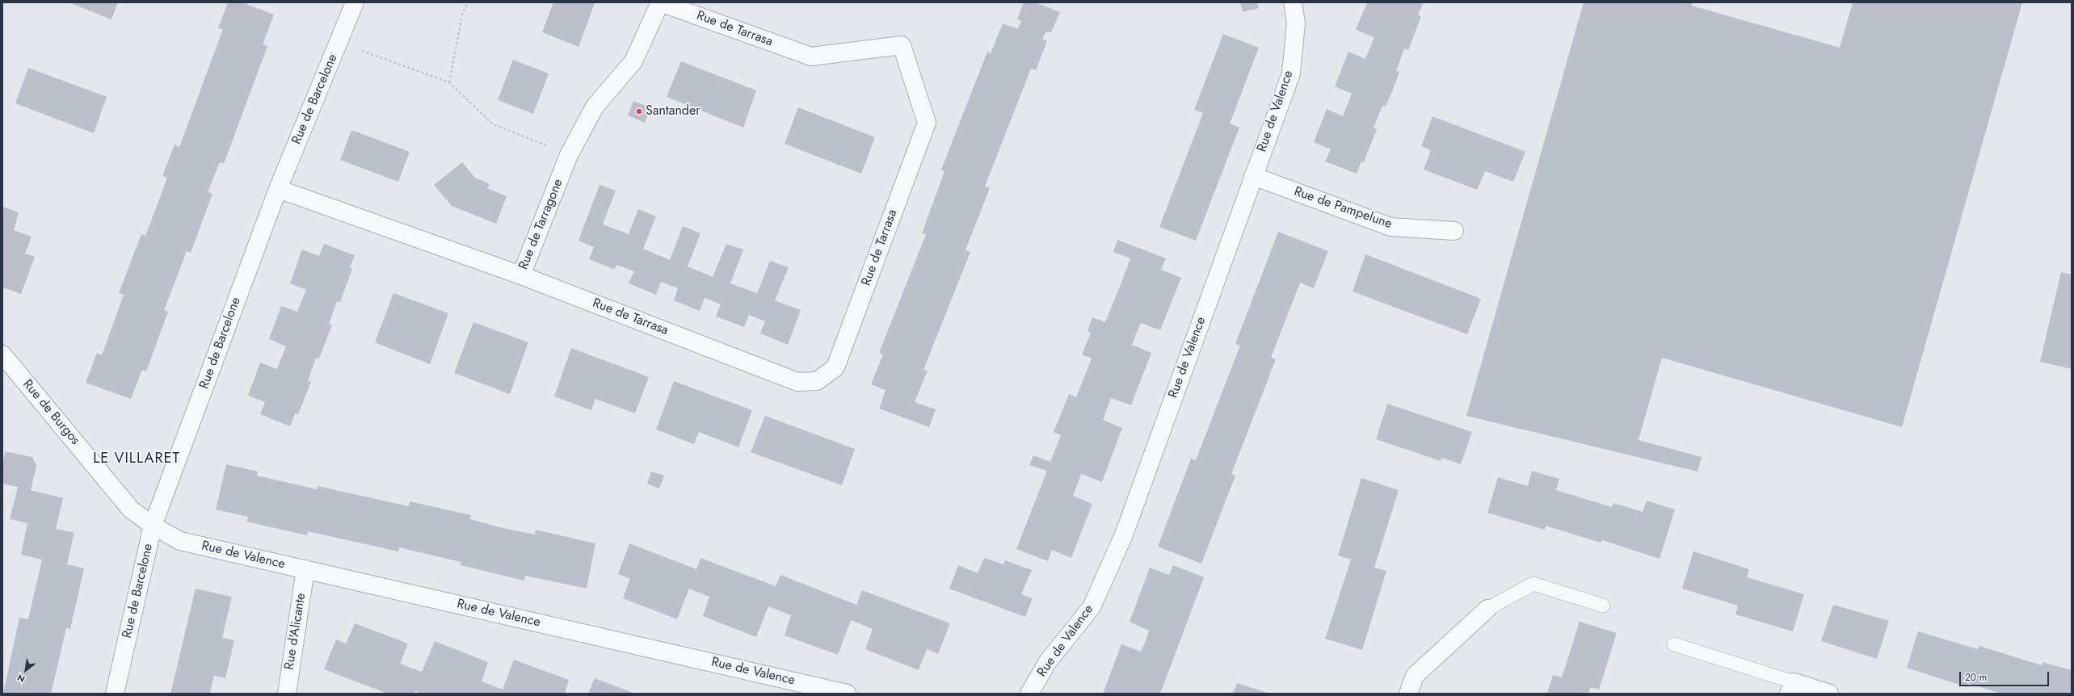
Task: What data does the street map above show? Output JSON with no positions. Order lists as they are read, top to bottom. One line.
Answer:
{"streets":{"street":["Rue de Tarrasa","Rue de Barcelone","Rue de Valence","Rue de Pampelune","Rue de Tarragone","Rue de Burgos","Rue d'Alicante"]},"crossings":[["Rue de Tarrasa","Rue de Tarragone"],["Rue de Barcelone","Rue de Valence"],["Rue de Barcelone","Rue de Tarragone"],["Rue de Barcelone","Rue de Burgos"],["Rue de Valence","Rue de Pampelune"],["Rue de Valence","Rue de Burgos"],["Rue de Valence","Rue d'Alicante"]],"districts":["LE VILLARET"],"places":["Santander"],"scale_bar":"20 m","north":"bottom left"}
